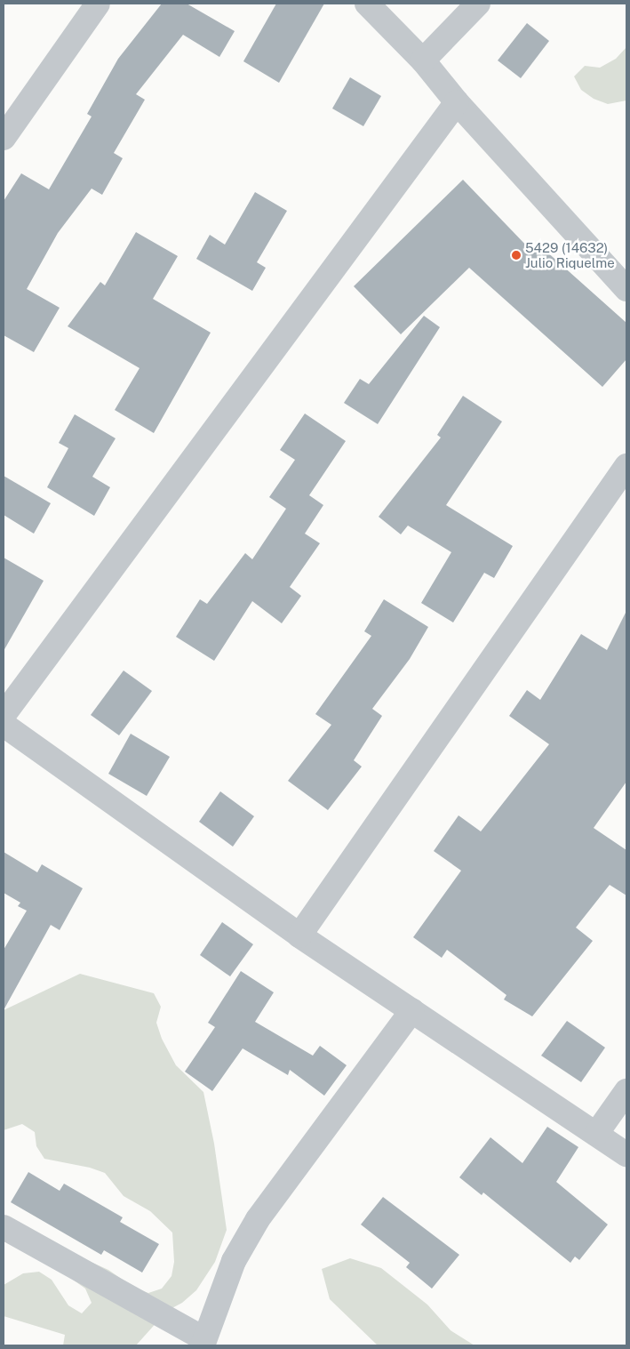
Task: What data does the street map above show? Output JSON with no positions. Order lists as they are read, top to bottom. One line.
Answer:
{"places":["5429 (14632) Julio Riquelme"]}
